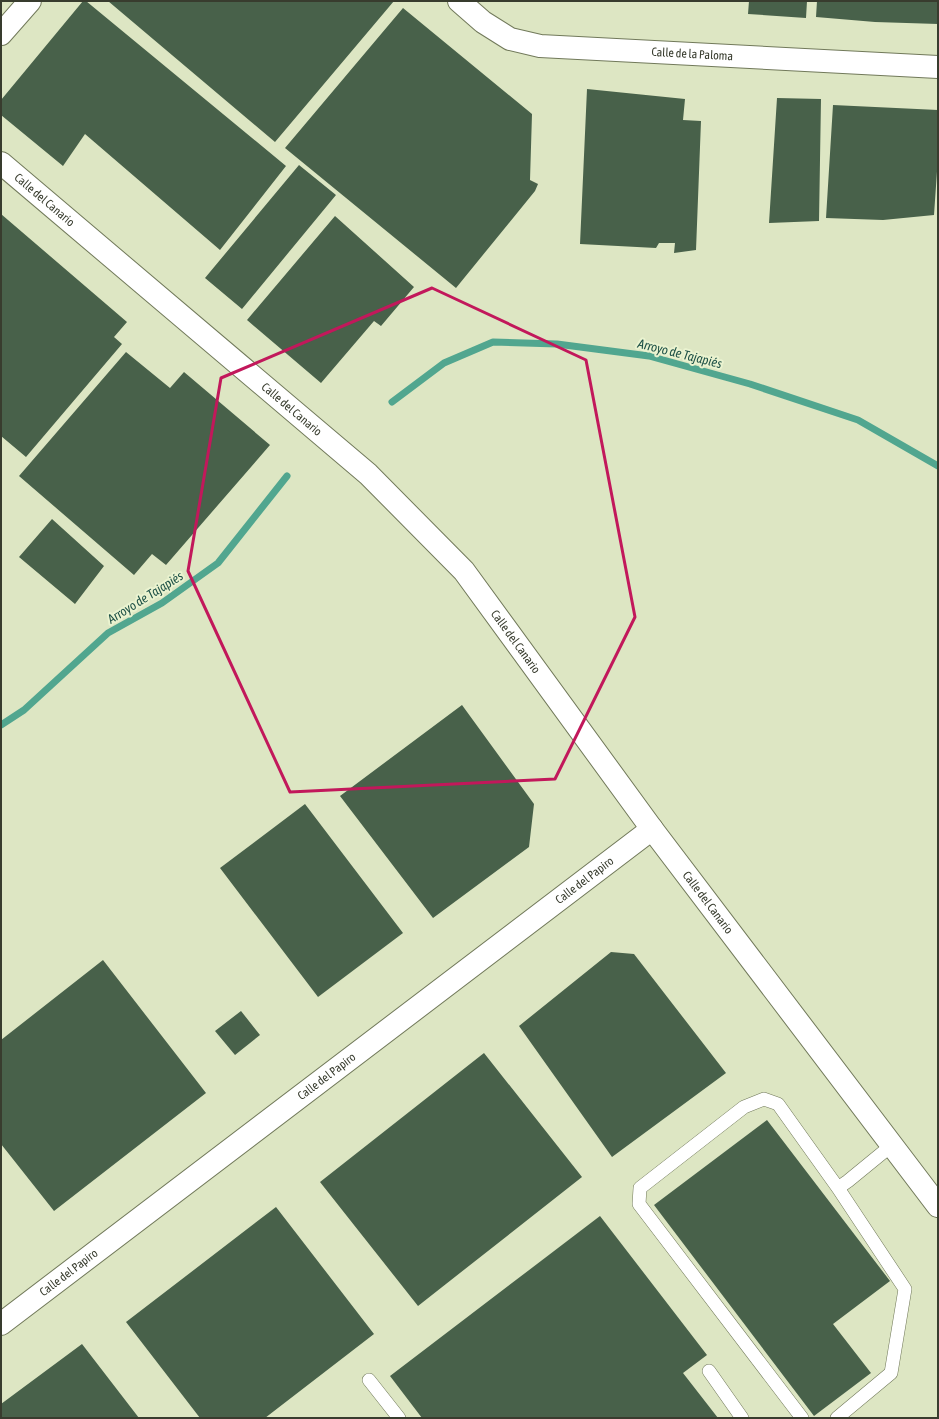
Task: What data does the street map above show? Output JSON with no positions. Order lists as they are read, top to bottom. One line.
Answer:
{"streets":{"street":["Calle de la Paloma","Calle del Canario","Calle del Papiro"]},"crossings":[["Calle del Canario","Calle del Papiro"]],"water":["Arroyo de Tajapiés"]}
